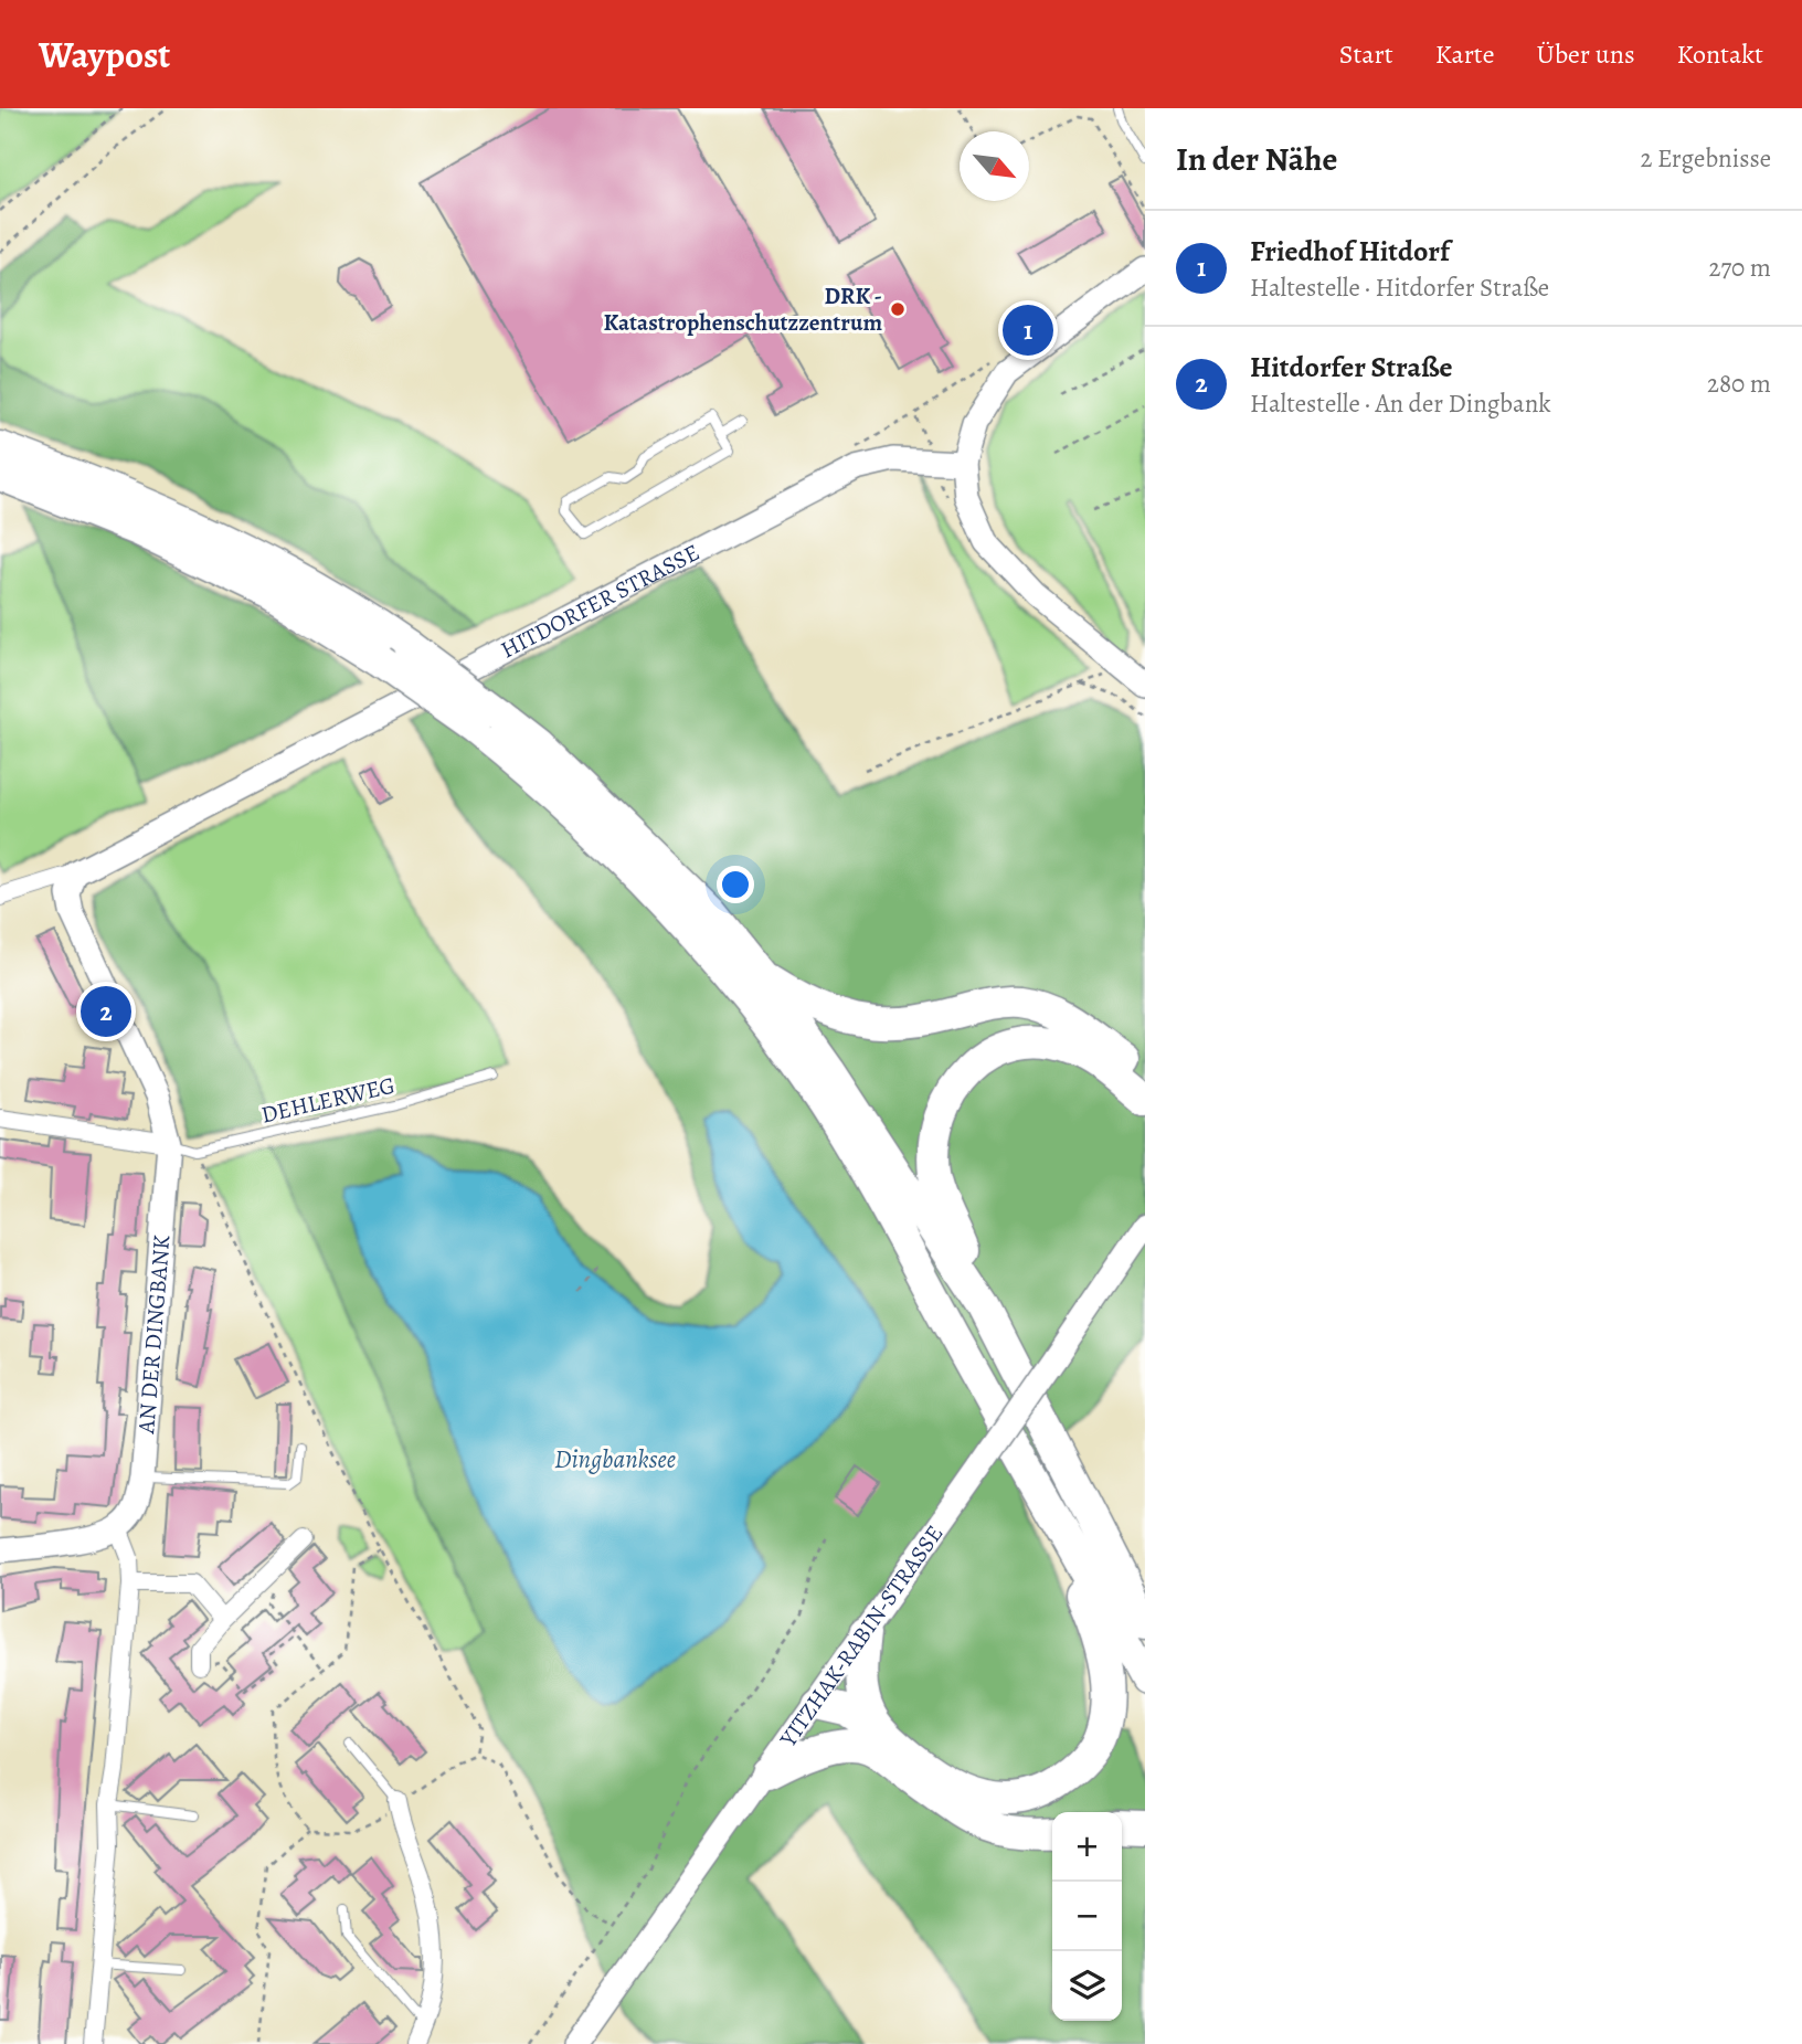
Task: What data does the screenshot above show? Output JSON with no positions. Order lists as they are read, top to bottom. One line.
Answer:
{"streets":{"street":["HITDORFER STRASSE","AN DER DINGBANK","YITZHAK-RABIN-STRASSE"],"lane":["DEHLERWEG"]},"crossings":[["HITDORFER STRASSE","AN DER DINGBANK"],["DEHLERWEG","AN DER DINGBANK"]],"water":["Dingbanksee"],"places":["DRK - Katastrophenschutzzentrum"],"north":"bottom right","page":{"header":"Waypost","nav":["Start","Karte","Über uns","Kontakt"],"heading":["In der Nähe","2 Ergebnisse"],"list":[{"mark":"1","name":"Friedhof Hitdorf","note":"Haltestelle · Hitdorfer Straße","value":"270 m"},{"mark":"2","name":"Hitdorfer Straße","note":"Haltestelle · An der Dingbank","value":"280 m"}],"pins":["1","2"],"map_buttons":["+","−"]}}
